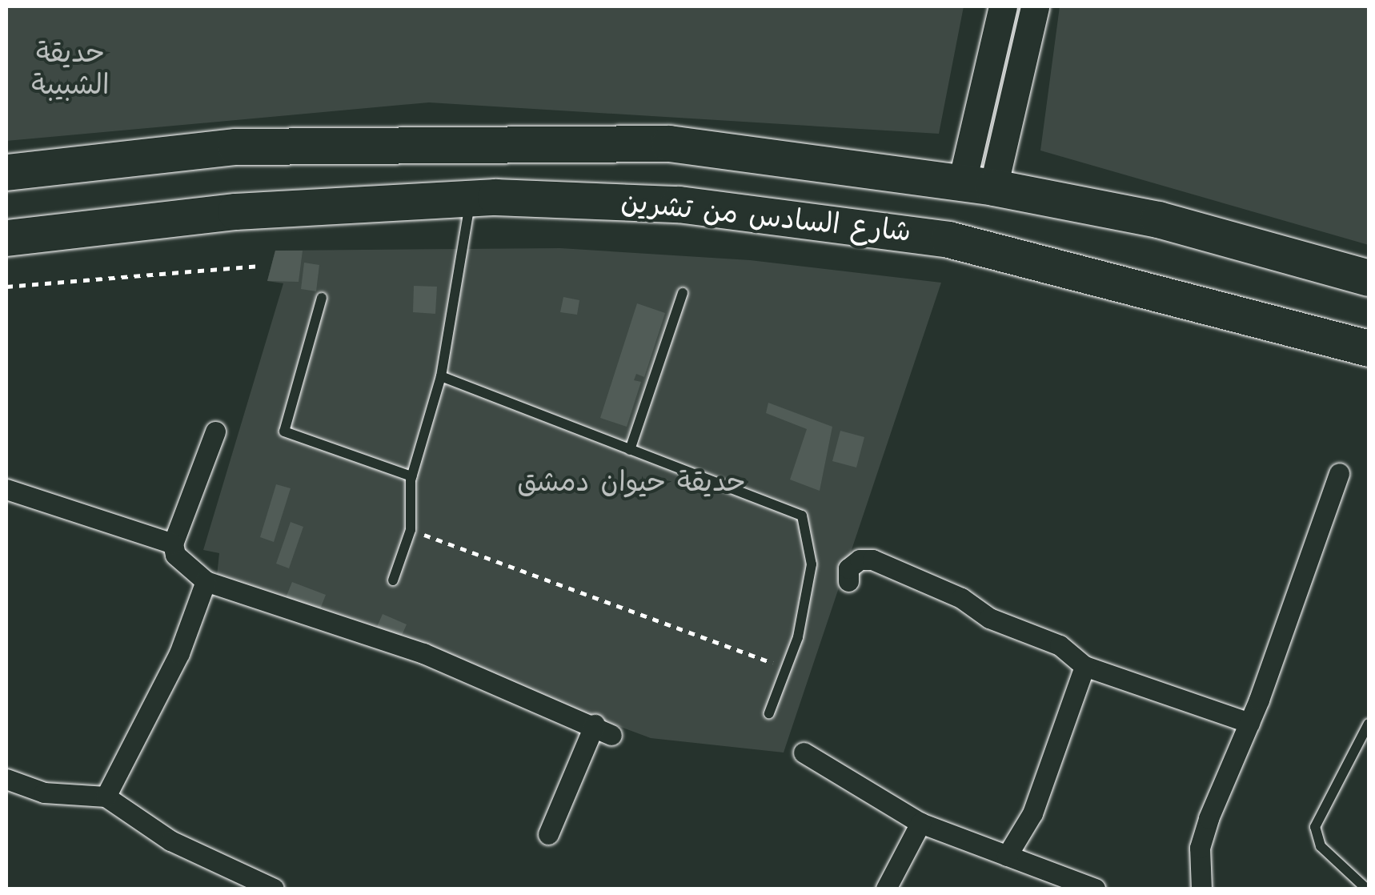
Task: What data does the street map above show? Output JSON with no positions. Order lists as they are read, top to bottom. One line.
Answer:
{"streets":{"highway":["شارع السادس من تشرين"]},"parks":["حديقة الشبيبة","حديقة حيوان دمشق"]}
